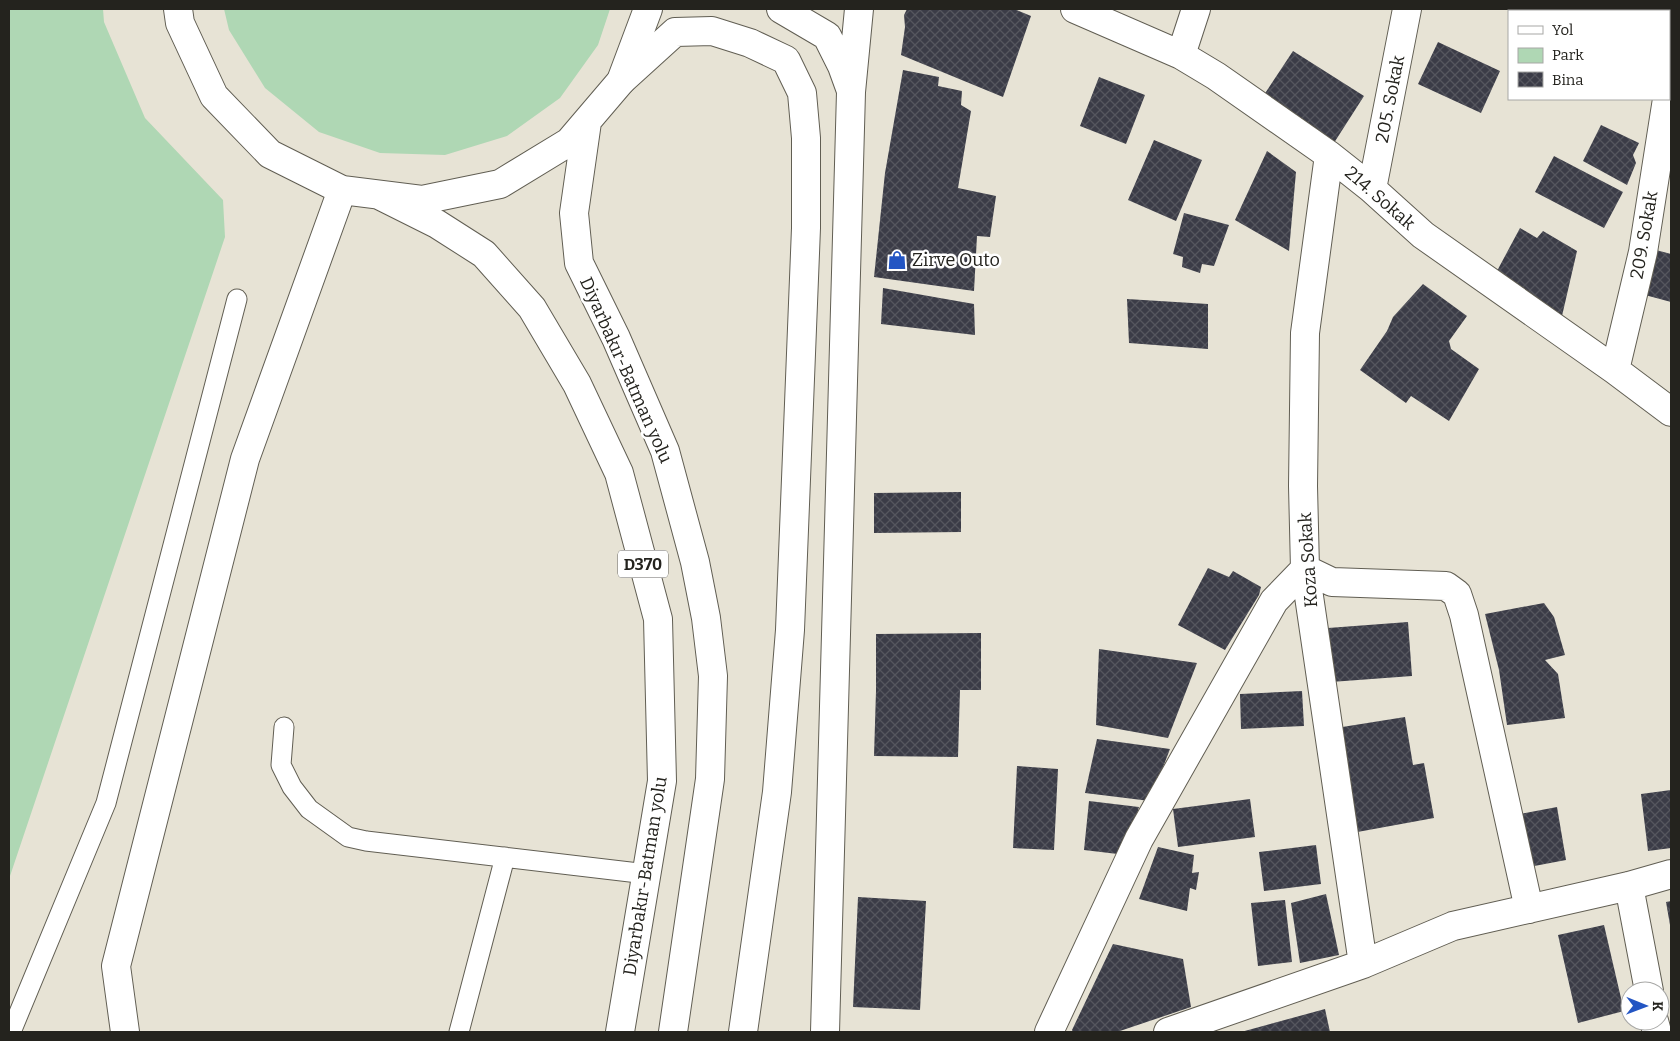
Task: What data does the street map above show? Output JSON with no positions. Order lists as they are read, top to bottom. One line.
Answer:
{"streets":{"main road":["205. Sokak","214. Sokak","209. Sokak","Diyarbakır-Batman yolu","Koza Sokak","D370"]},"crossings":[["205. Sokak","214. Sokak"],["214. Sokak","209. Sokak"],["214. Sokak","Koza Sokak"]],"places":{"shop":["Zirve Outo"]},"legend":["Yol","Park","Bina"],"north":"right"}
